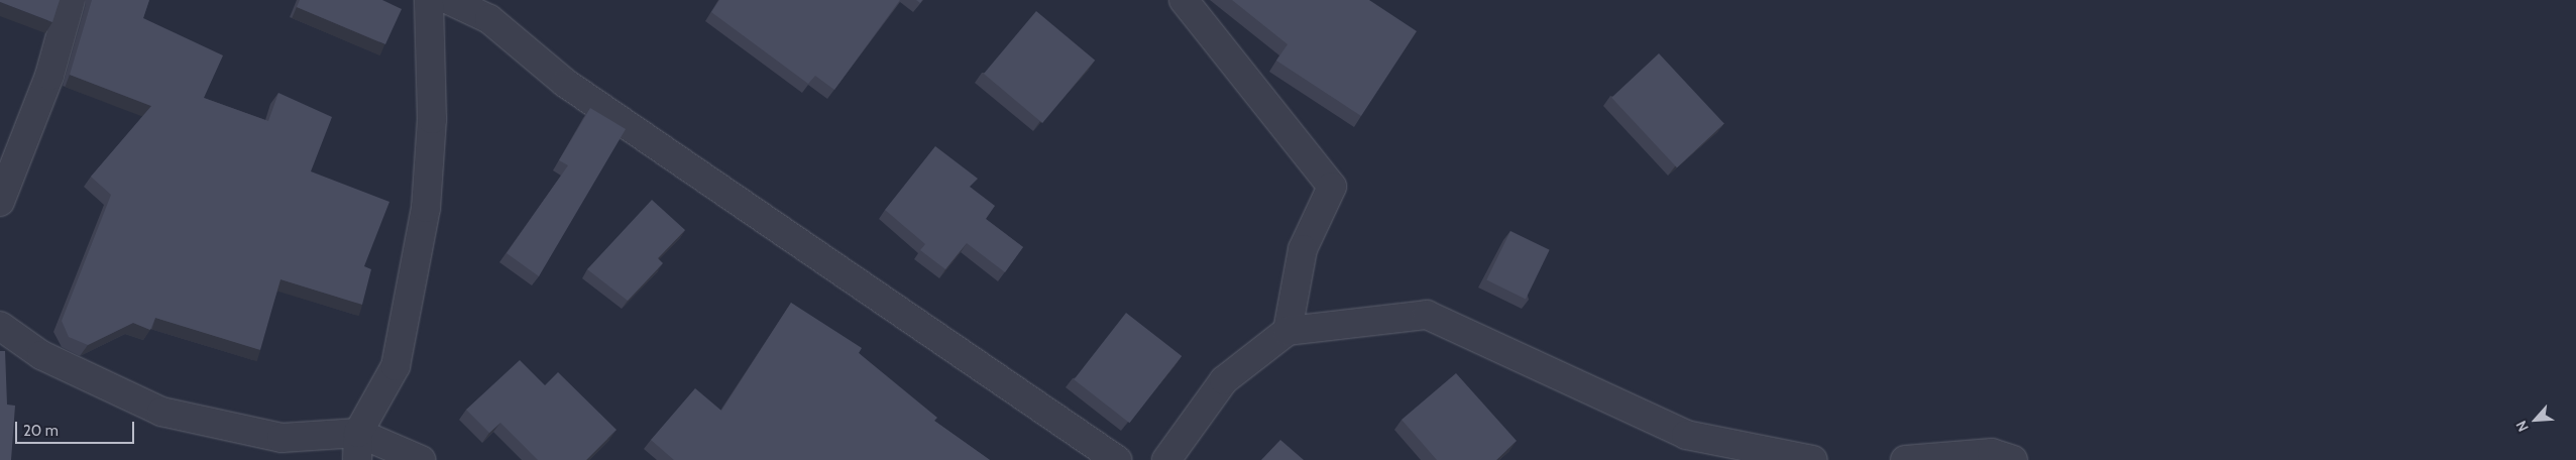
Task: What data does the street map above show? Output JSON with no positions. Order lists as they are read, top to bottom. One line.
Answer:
{"scale_bar":"20 m","north":"bottom left"}
